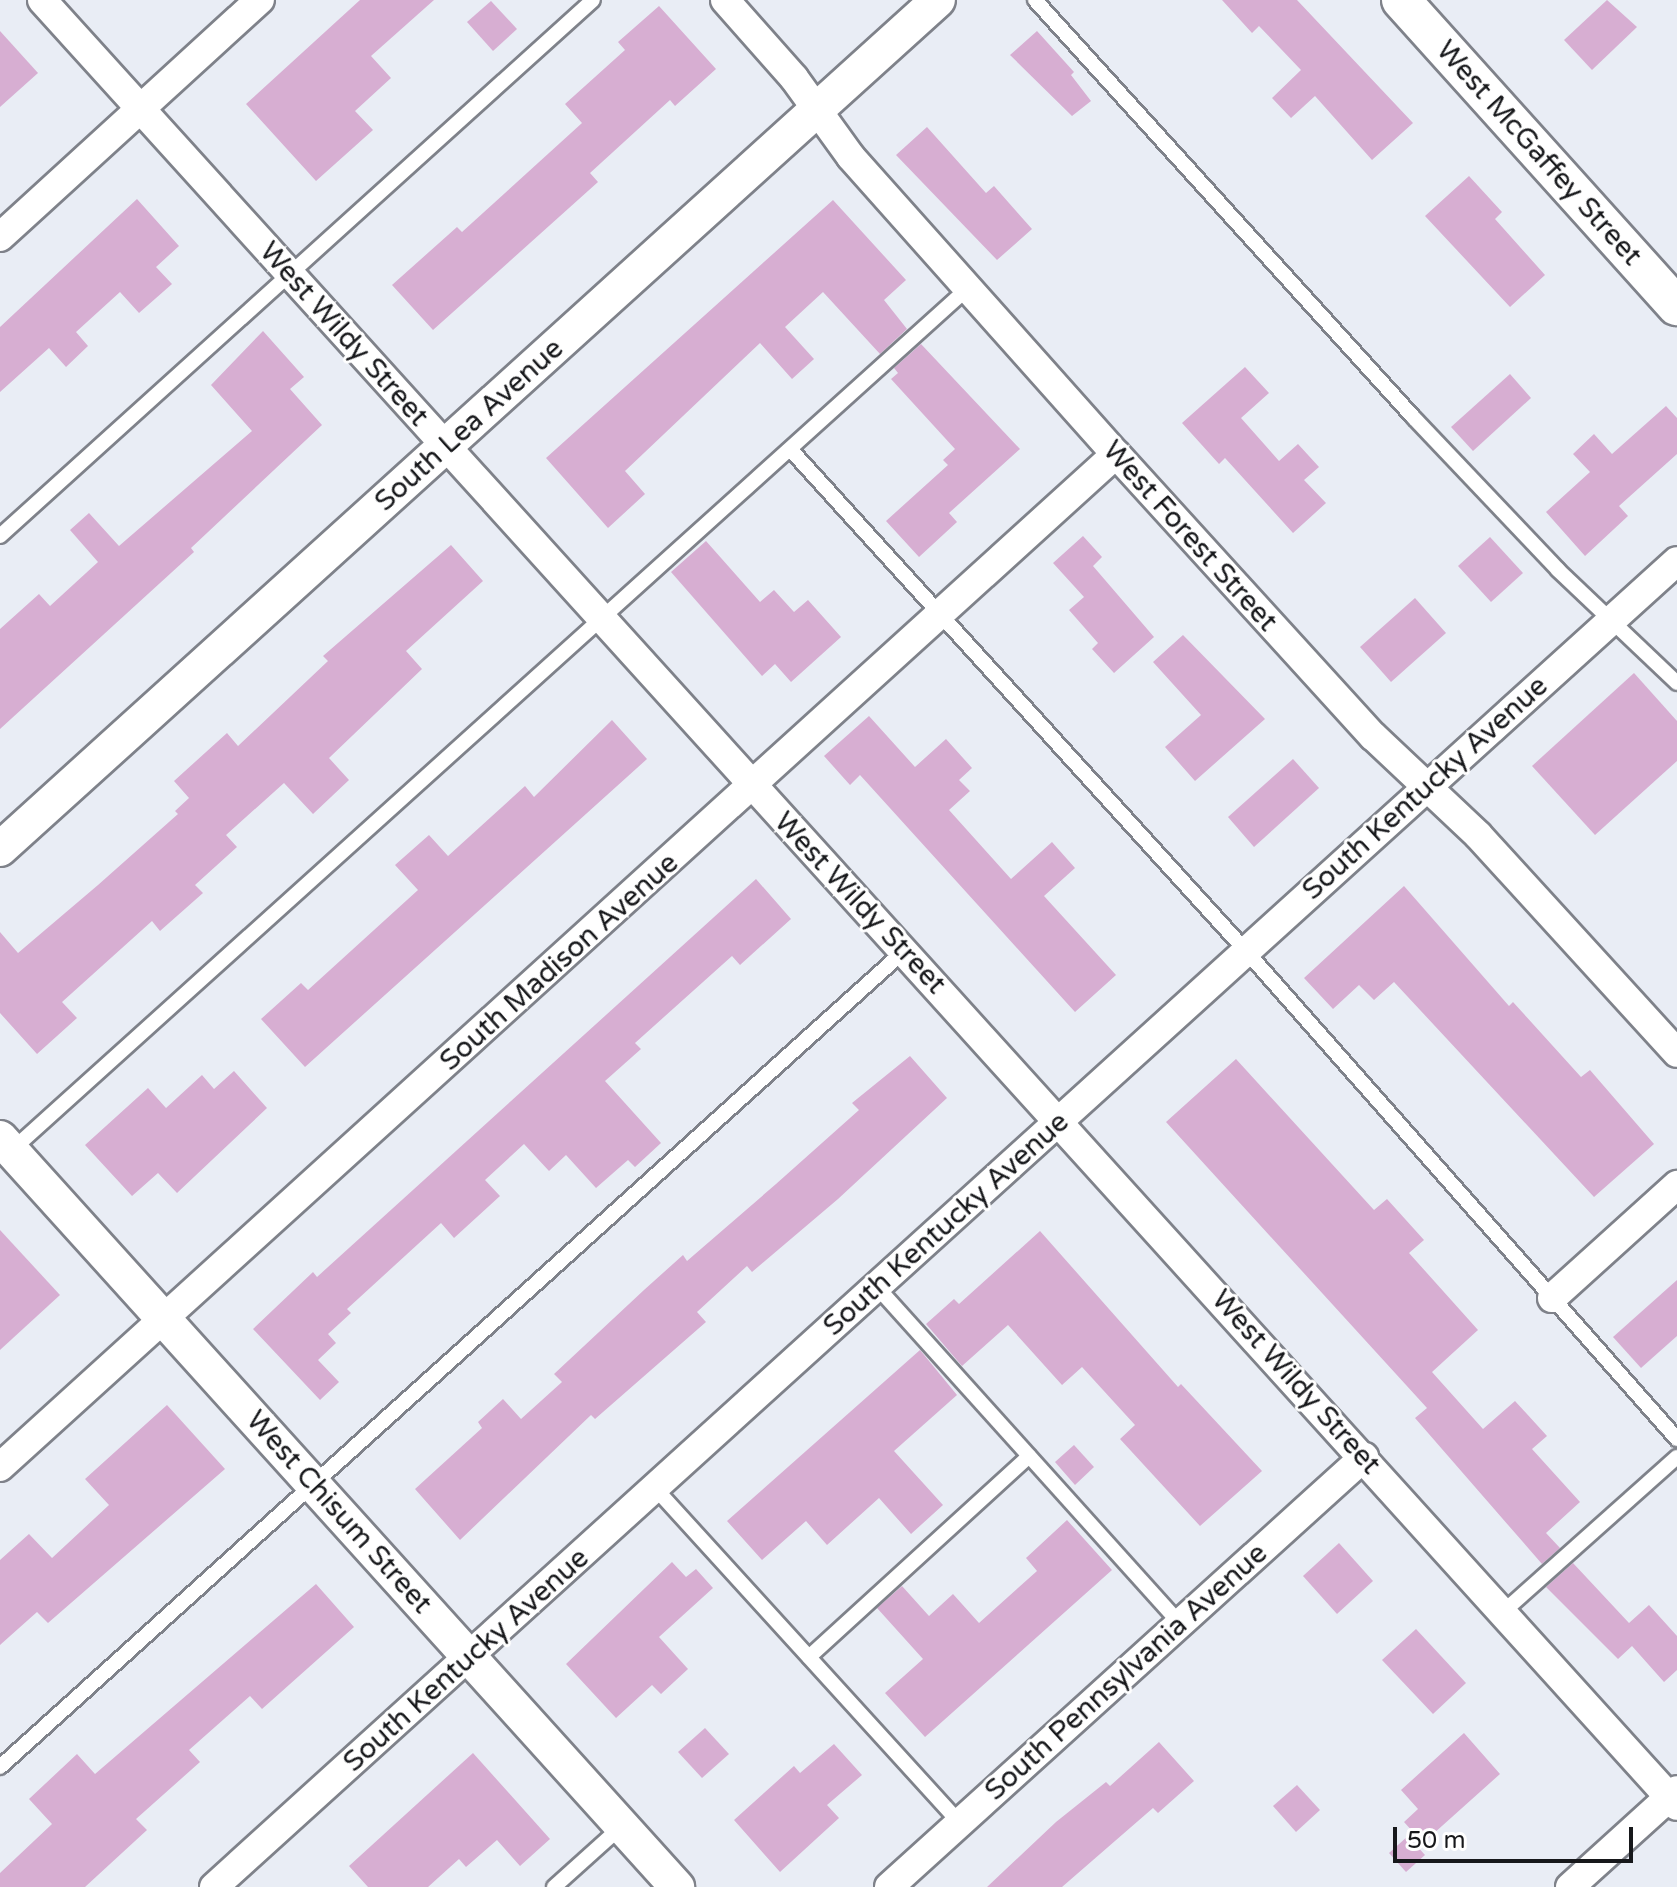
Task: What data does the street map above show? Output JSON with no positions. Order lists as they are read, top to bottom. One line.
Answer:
{"streets":{"main road":["West McGaffey Street"],"street":["West Wildy Street","South Lea Avenue","West Forest Street","South Kentucky Avenue","South Madison Avenue","West Chisum Street","South Pennsylvania Avenue"]},"crossings":[["West Wildy Street","South Lea Avenue"],["West Wildy Street","South Kentucky Avenue"],["West Wildy Street","South Madison Avenue"],["West Wildy Street","South Pennsylvania Avenue"],["South Lea Avenue","West Forest Street"],["West Forest Street","South Kentucky Avenue"],["West Forest Street","South Madison Avenue"],["South Kentucky Avenue","West Chisum Street"],["South Madison Avenue","West Chisum Street"]],"scale_bar":"50 m"}
